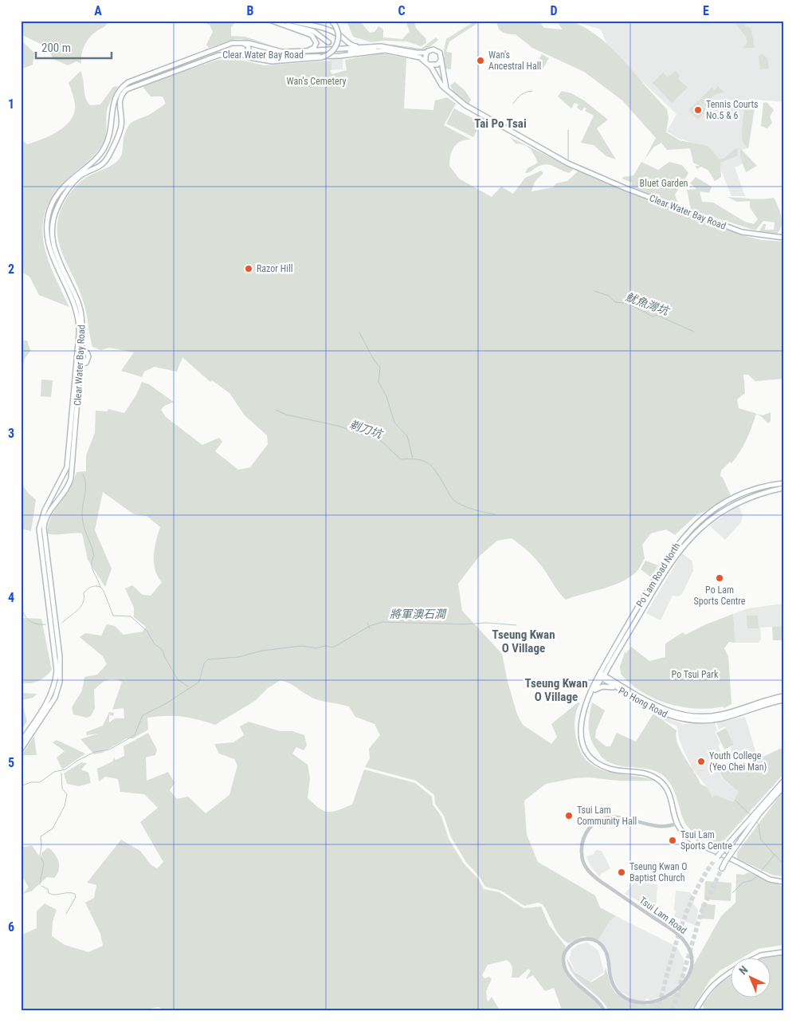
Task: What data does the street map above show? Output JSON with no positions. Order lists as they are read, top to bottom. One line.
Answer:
{"streets":{"main road":["Clear Water Bay Road","Po Lam Road North","Po Hong Road"],"street":["Tsui Lam Road"]},"crossings":[["Po Lam Road North","Po Hong Road"],["Po Lam Road North","Tsui Lam Road"]],"districts":["Tai Po Tsai","Tseung Kwan O Village","Tseung Kwan O Village"],"water":["魷魚灣坑","剃刀坑","將軍澳石澗"],"parks":["Wan's Cemetery","Bluet Garden","Po Tsui Park"],"places":["Wan's Ancestral Hall","Tennis Courts No.5 & 6","Razor Hill","Po Lam Sports Centre","Youth College (Yeo Chei Man)","Tsui Lam Community Hall","Tsui Lam Sports Centre","Tseung Kwan O Baptist Church"],"scale_bar":"200 m","north":"top left","grid":{"columns":["A","B","C","D","E"],"rows":["1","2","3","4","5","6"]}}
